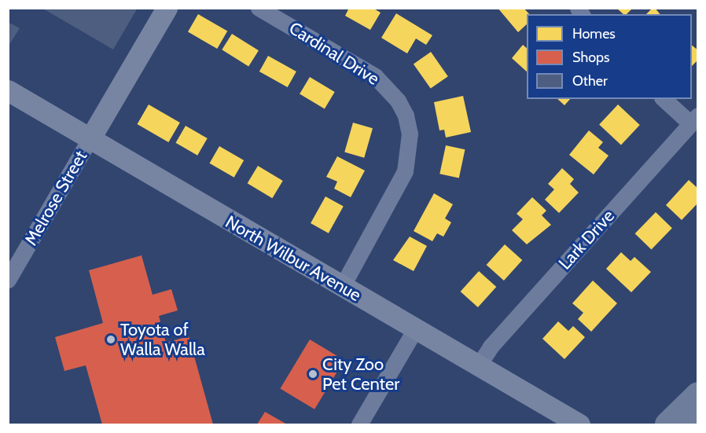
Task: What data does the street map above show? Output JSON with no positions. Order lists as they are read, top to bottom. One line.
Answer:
{"streets":{"main road":["North Wilbur Avenue"],"street":["Cardinal Drive","Melrose Street","Lark Drive"]},"crossings":[["Cardinal Drive","North Wilbur Avenue"],["Melrose Street","North Wilbur Avenue"],["Lark Drive","North Wilbur Avenue"]],"places":["Toyota of Walla Walla","City Zoo Pet Center"],"legend":["Homes","Shops","Other"]}
